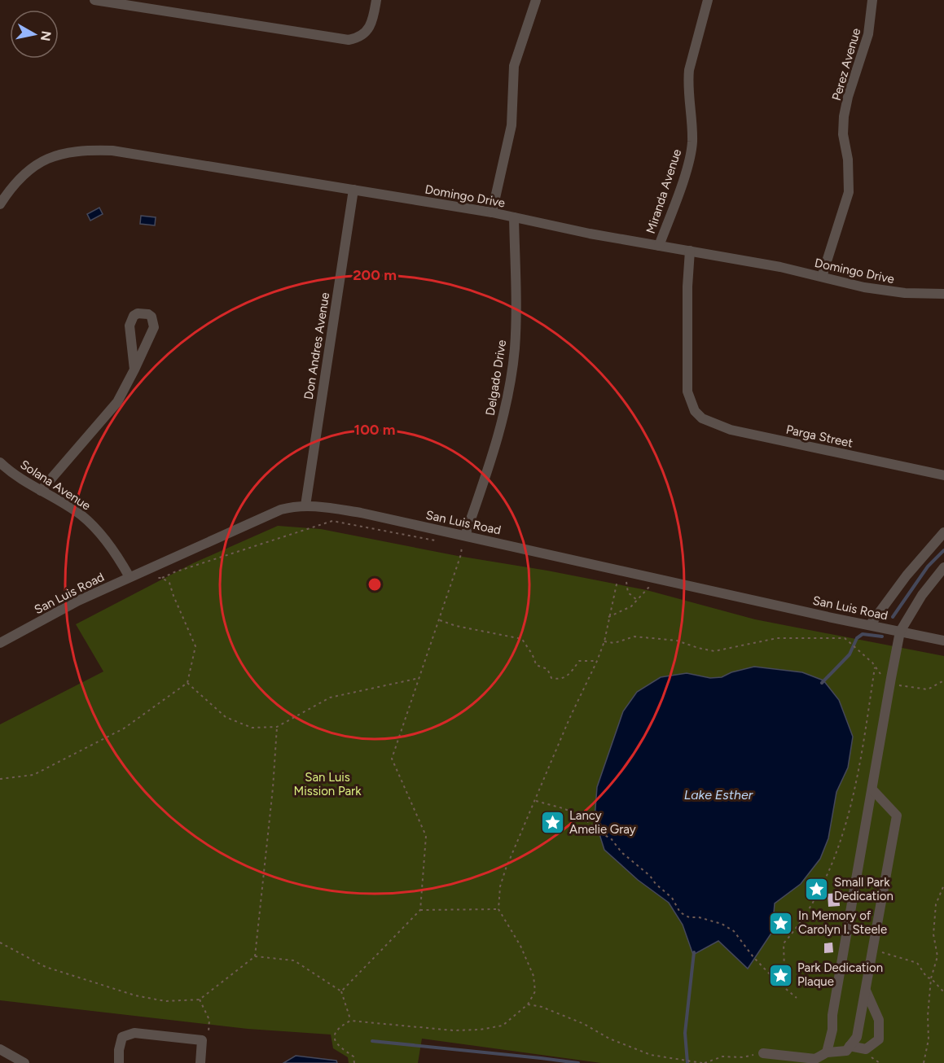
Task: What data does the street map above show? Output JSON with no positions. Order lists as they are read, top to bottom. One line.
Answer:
{"streets":{"street":["Perez Avenue","Miranda Avenue","Domingo Drive","Don Andres Avenue","Delgado Drive","Parga Street","Solana Avenue","San Luis Road"]},"crossings":[["Perez Avenue","Domingo Drive"],["Miranda Avenue","Domingo Drive"],["Domingo Drive","Don Andres Avenue"],["Domingo Drive","Delgado Drive"],["Domingo Drive","Parga Street"],["Don Andres Avenue","San Luis Road"],["Delgado Drive","San Luis Road"],["Solana Avenue","San Luis Road"]],"water":["Lake Esther"],"parks":["San Luis Mission Park"],"places":{"place":["Lancy Amelie Gray","Small Park Dedication","In Memory of Carolyn I. Steele","Park Dedication Plaque"]},"north":"right","rings":["200 m","100 m"]}
